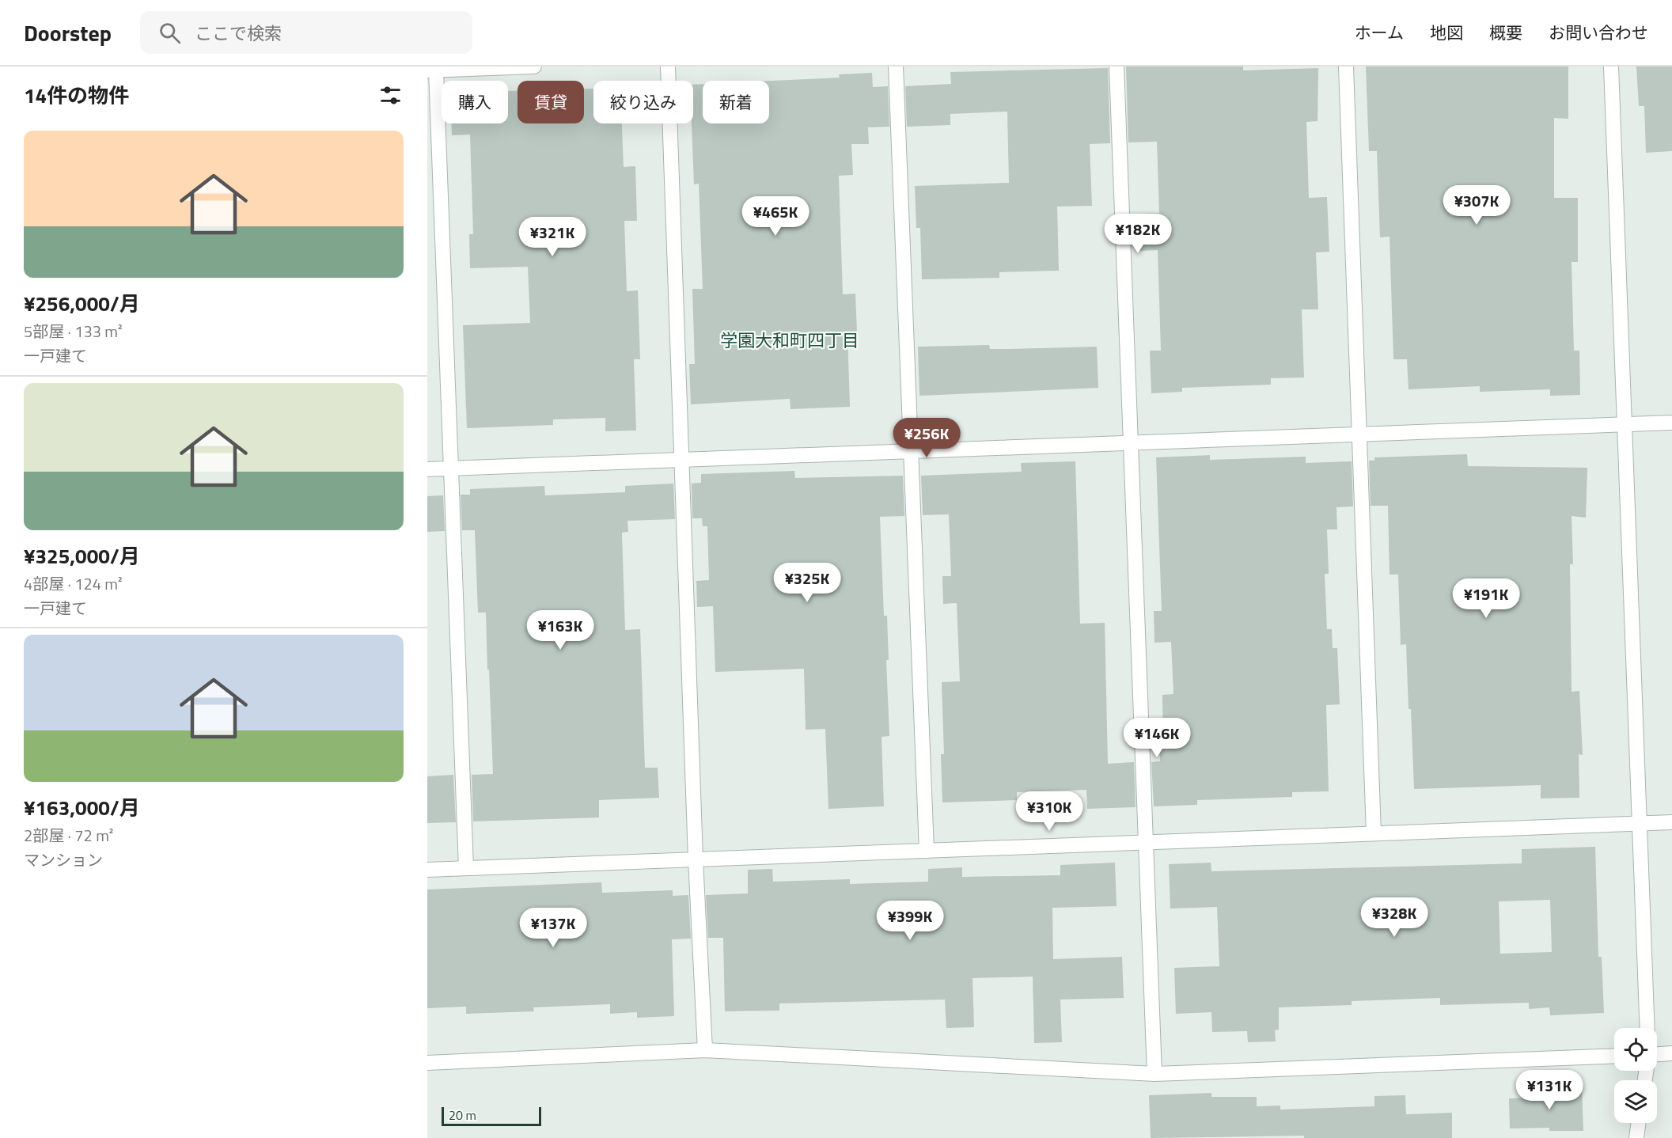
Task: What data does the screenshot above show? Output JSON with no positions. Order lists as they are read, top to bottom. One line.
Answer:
{"districts":["学園大和町四丁目"],"scale_bar":"20 m","page":{"header":"Doorstep","search":"ここで検索","nav":["ホーム","地図","概要","お問い合わせ"],"heading":"14件の物件","chip":["購入","賃貸","絞り込み","新着"],"list":[{"name":"¥256,000/月","note":"5部屋 · 133 m² · 一戸建て"},{"name":"¥325,000/月","note":"4部屋 · 124 m² · 一戸建て"},{"name":"¥163,000/月","note":"2部屋 · 72 m² · マンション"}],"price":["¥307K","¥465K","¥182K","¥321K","¥256K","¥325K","¥191K","¥163K","¥146K","¥310K","¥328K","¥399K","¥137K","¥131K"],"scale":"20 m"}}
